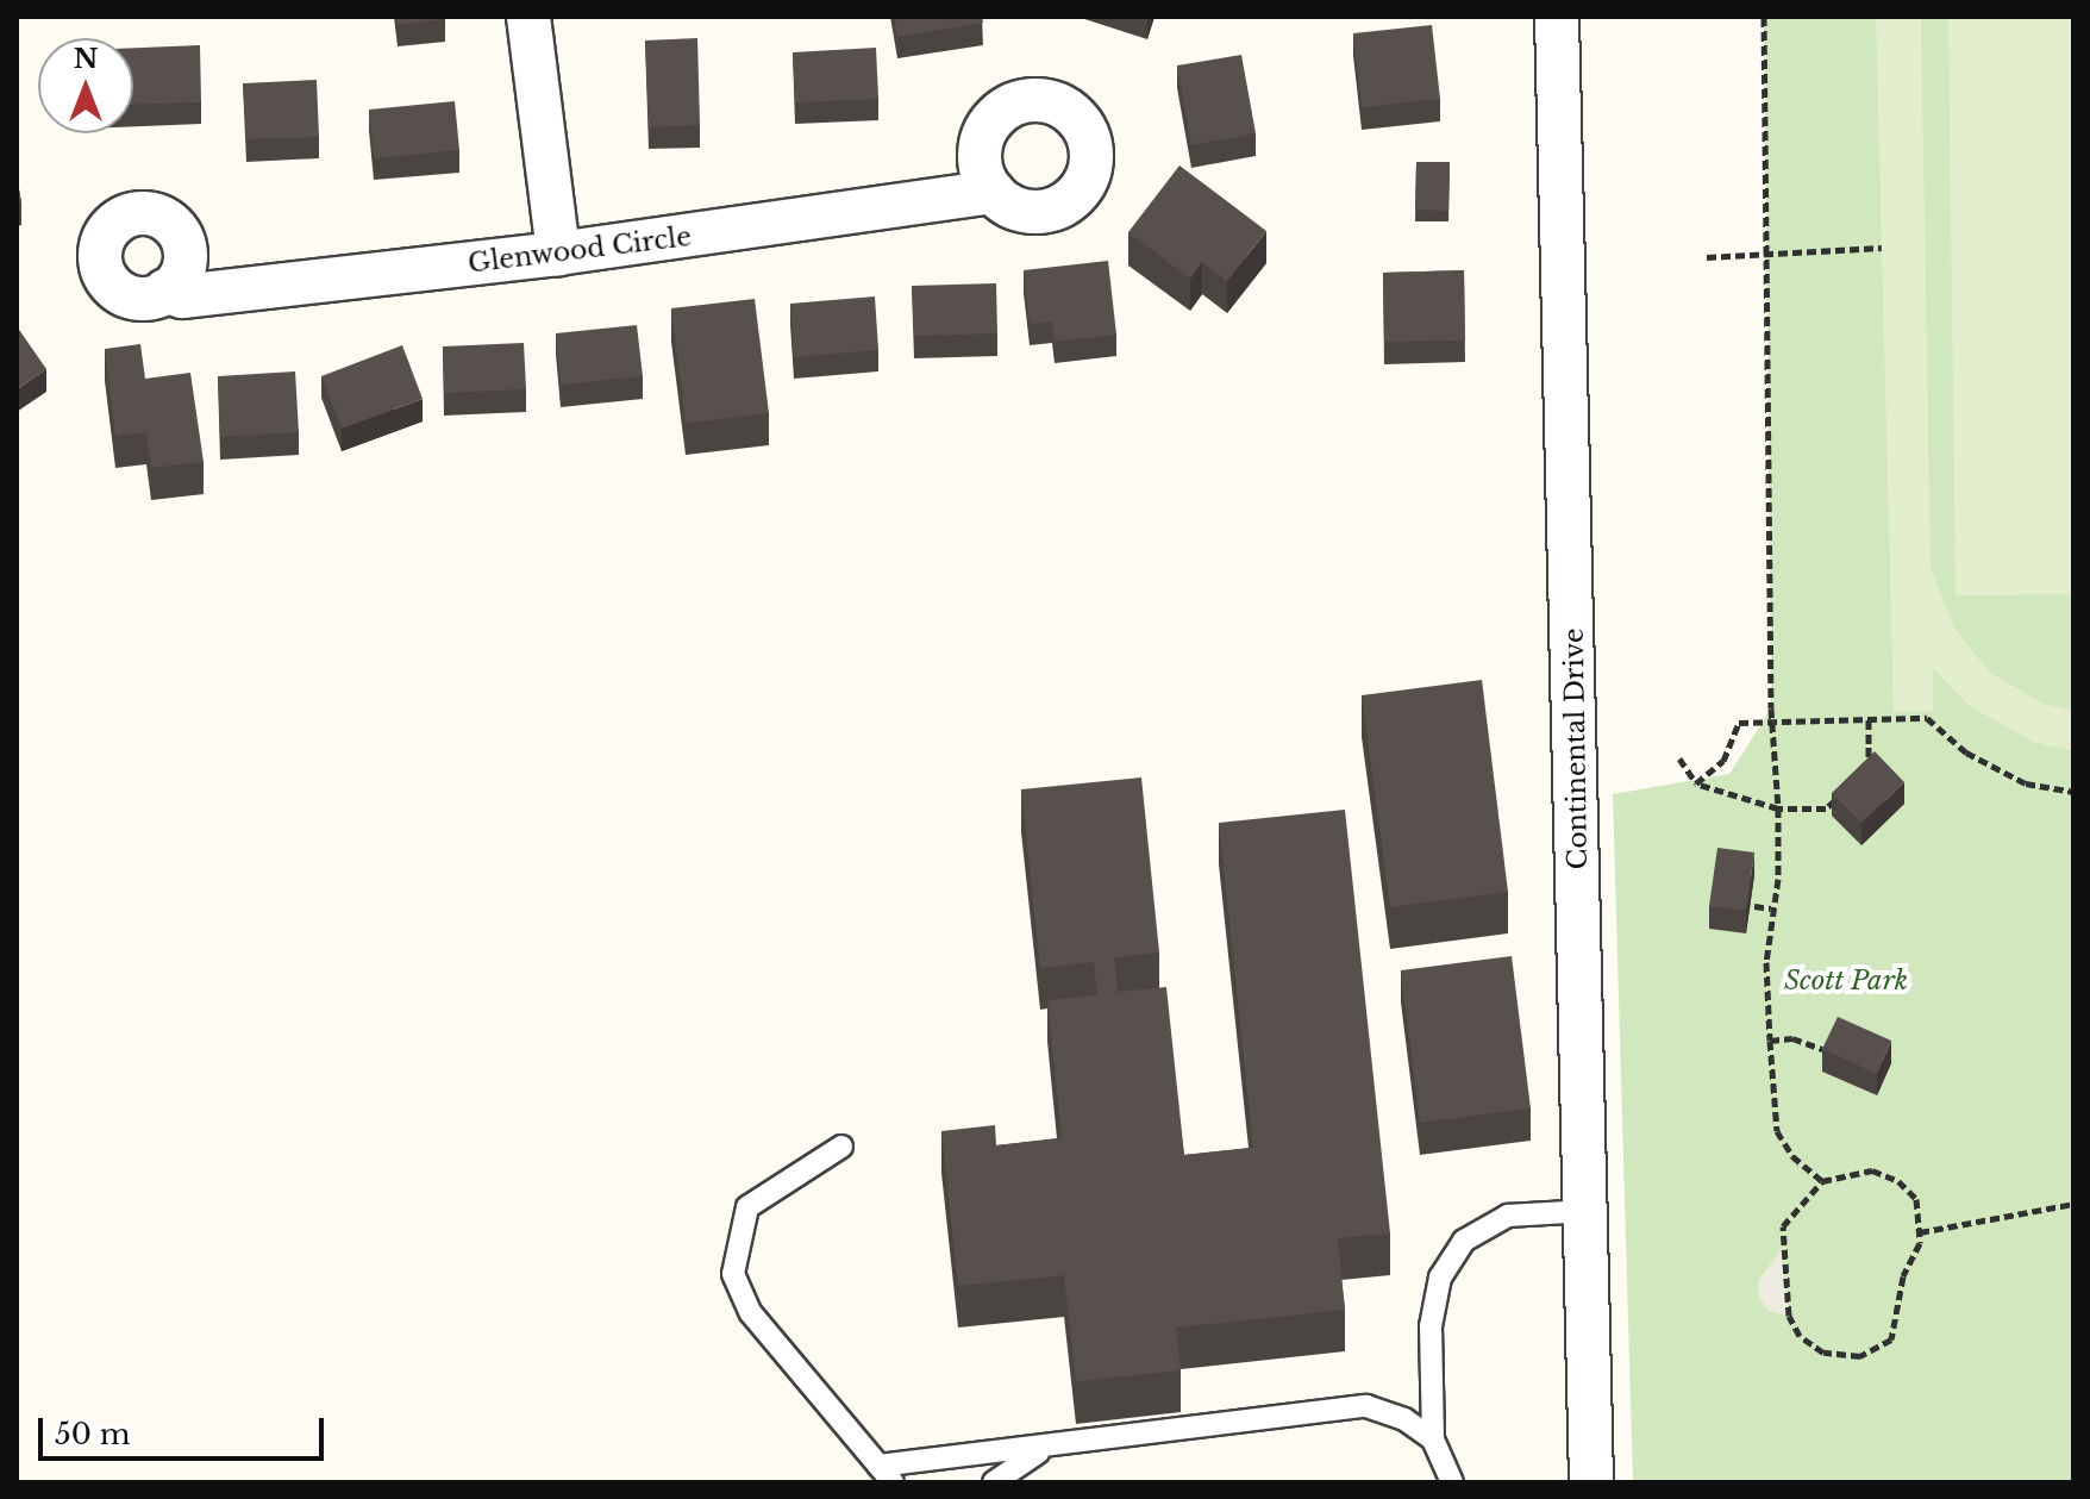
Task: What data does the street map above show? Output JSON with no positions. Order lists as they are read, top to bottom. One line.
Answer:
{"streets":{"street":["Glenwood Circle","Continental Drive"]},"parks":["Scott Park"],"scale_bar":"50 m","north":"top"}
